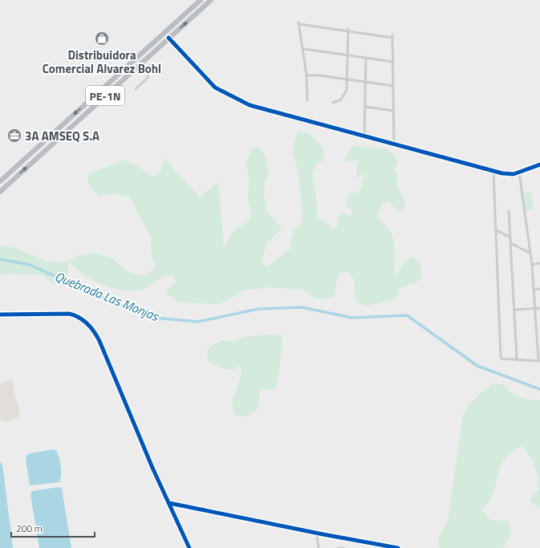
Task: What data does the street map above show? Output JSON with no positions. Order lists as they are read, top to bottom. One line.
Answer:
{"streets":{"highway":["PE-1N"]},"water":["Quebrada Las Monjas"],"places":{"shop":["Distribuidora Comercial Alvarez Bohl"],"office":["3A AMSEQ S.A"]},"scale_bar":"200 m"}
